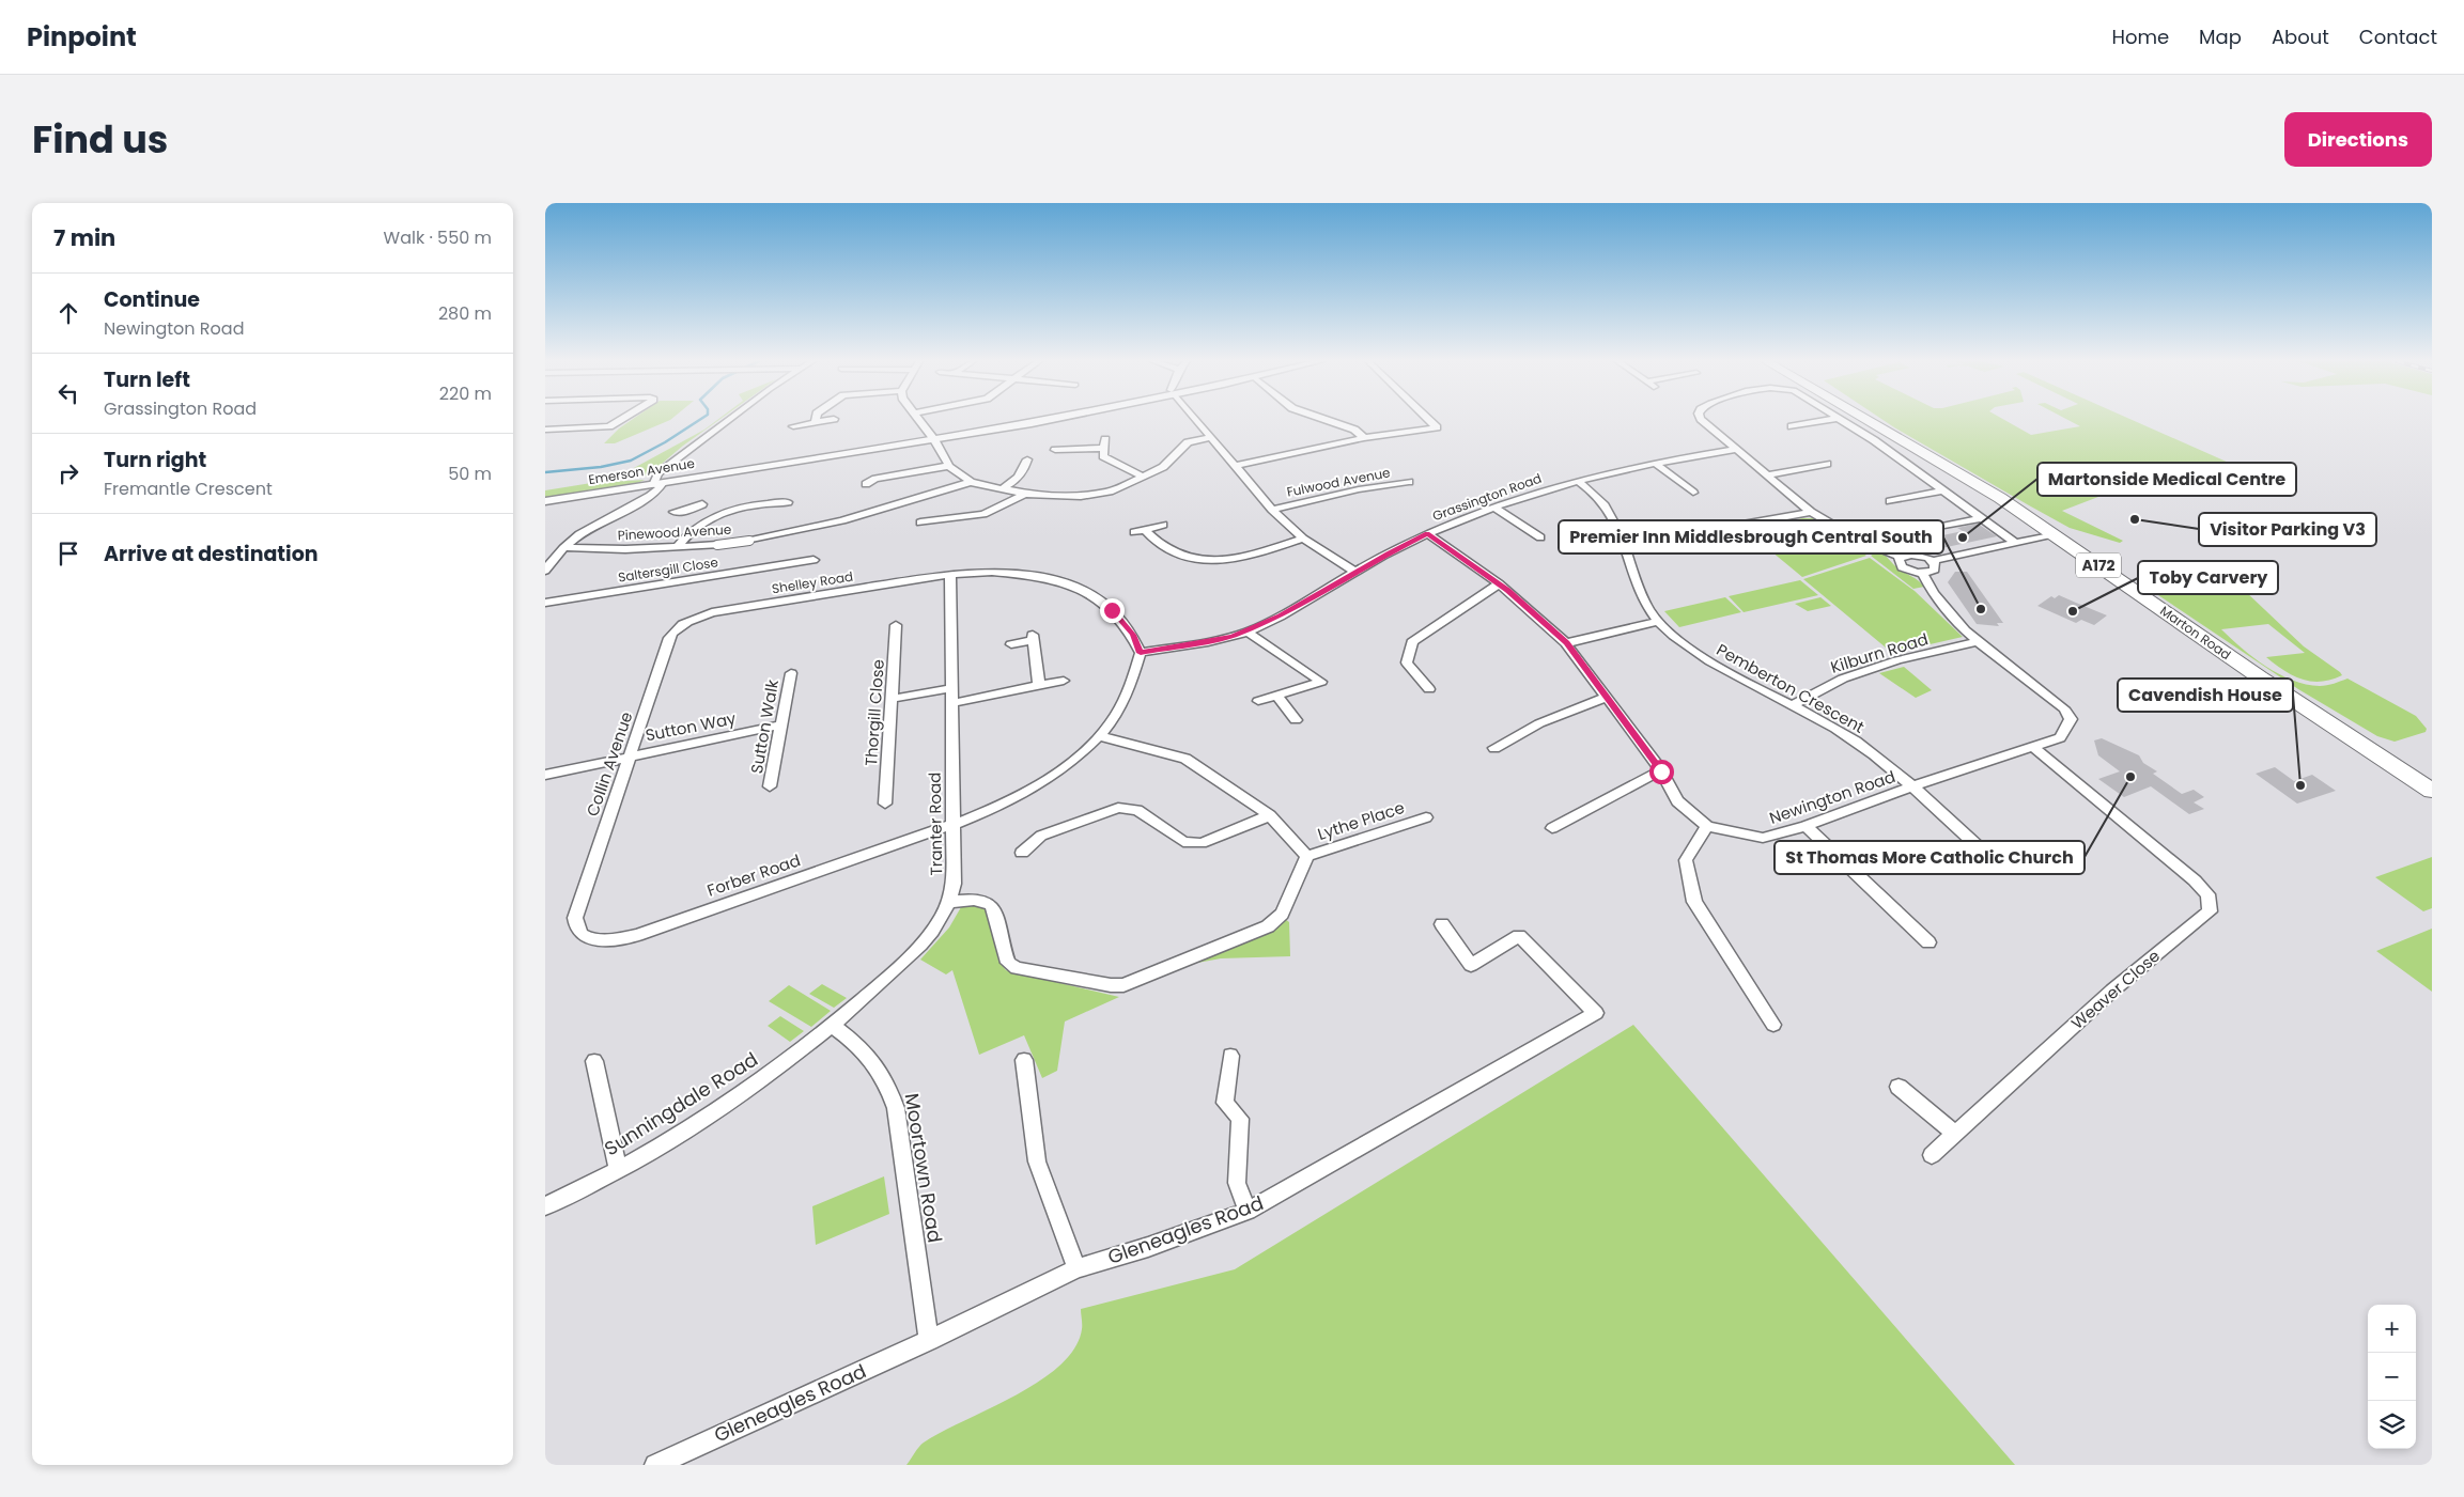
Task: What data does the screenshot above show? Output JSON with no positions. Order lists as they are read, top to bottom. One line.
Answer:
{"streets":{"main road":["A172","Marton Road"],"street":["Emerson Avenue","Fulwood Avenue","Grassington Road","Pinewood Avenue","Saltersgill Close","Shelley Road","Kilburn Road","Pemberton Crescent","Thorgill Close","Sutton Way","Sutton Walk","Collin Avenue","Newington Road","Lythe Place","Tranter Road","Forber Road","Weaver Close","Sunningdale Road","Moortown Road","Gleneagles Road"]},"crossings":[["Grassington Road","Shelley Road"],["Grassington Road","Pemberton Crescent"],["Grassington Road","Newington Road"],["Grassington Road","Forber Road"],["Shelley Road","Collin Avenue"],["Shelley Road","Tranter Road"],["Shelley Road","Forber Road"],["Kilburn Road","Pemberton Crescent"],["Kilburn Road","Newington Road"],["Pemberton Crescent","Newington Road"],["Sutton Way","Sutton Walk"],["Sutton Way","Collin Avenue"],["Collin Avenue","Forber Road"],["Newington Road","Weaver Close"],["Tranter Road","Forber Road"],["Tranter Road","Sunningdale Road"],["Tranter Road","Moortown Road"],["Sunningdale Road","Moortown Road"],["Moortown Road","Gleneagles Road"]],"places":["Visitor Parking V3","Martonside Medical Centre","Premier Inn Middlesbrough Central South","Toby Carvery","St Thomas More Catholic Church","Cavendish House"],"page":{"header":"Pinpoint","nav":["Home","Map","About","Contact"],"title":"Find us","buttons":"Directions","heading":["7 min","Walk · 550 m"],"list":[["Continue","Newington Road","280 m"],["Turn left","Grassington Road","220 m"],["Turn right","Fremantle Crescent","50 m"],"Arrive at destination"],"map_buttons":["+","−"]}}
